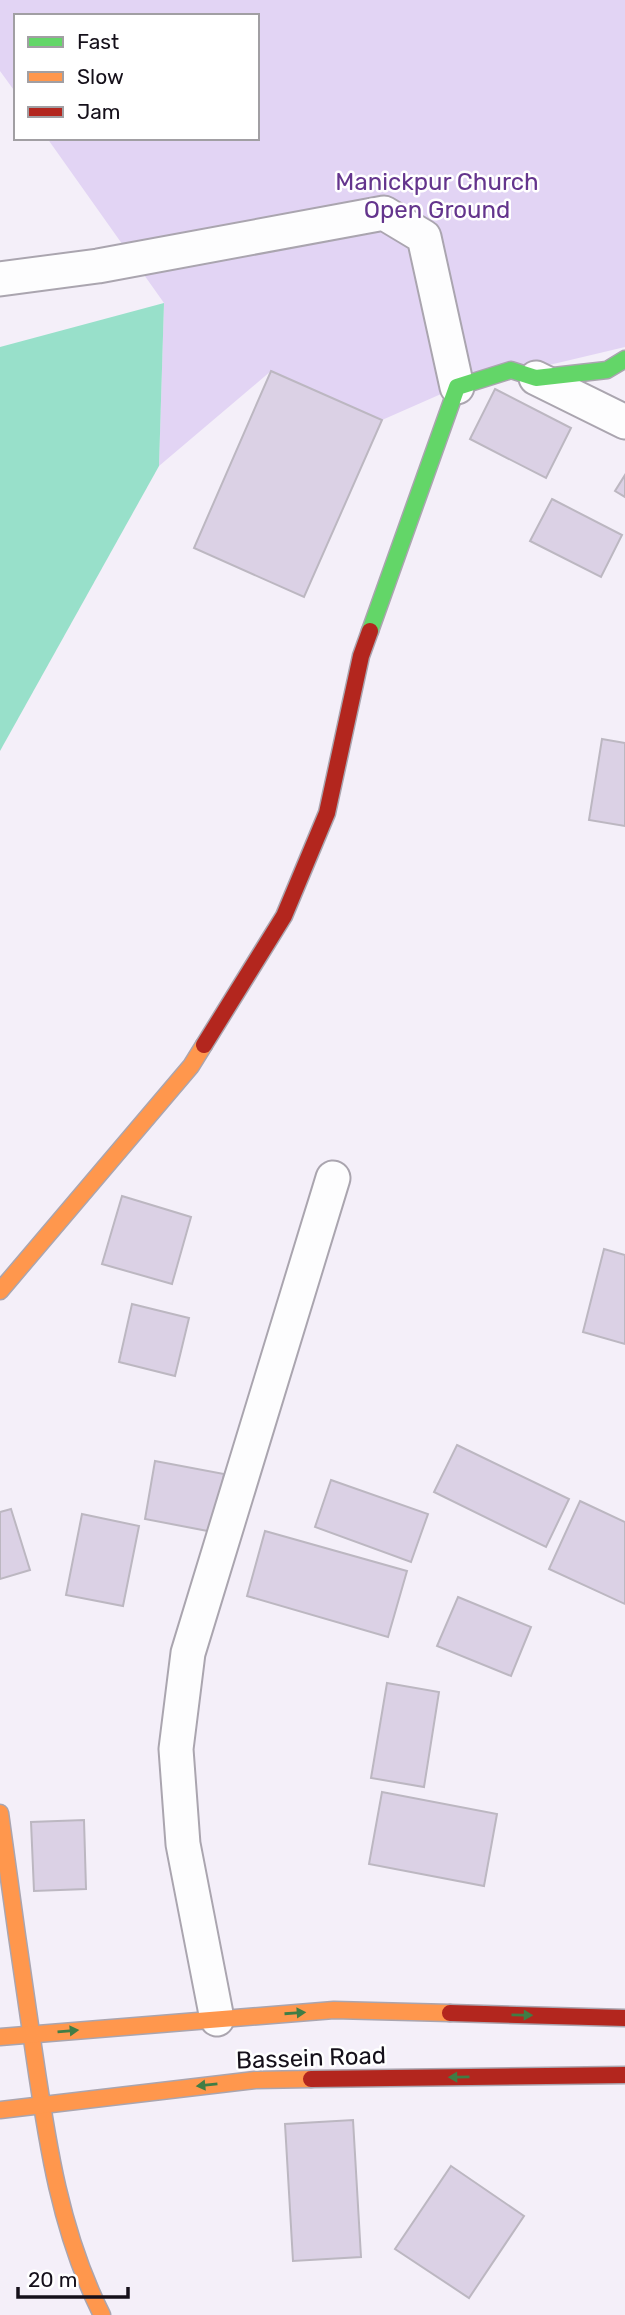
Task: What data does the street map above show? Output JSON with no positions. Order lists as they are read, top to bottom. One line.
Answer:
{"streets":{"street":["Bassein Road"]},"parks":["Manickpur Church Open Ground"],"legend":["Fast","Slow","Jam"],"scale_bar":"20 m"}
